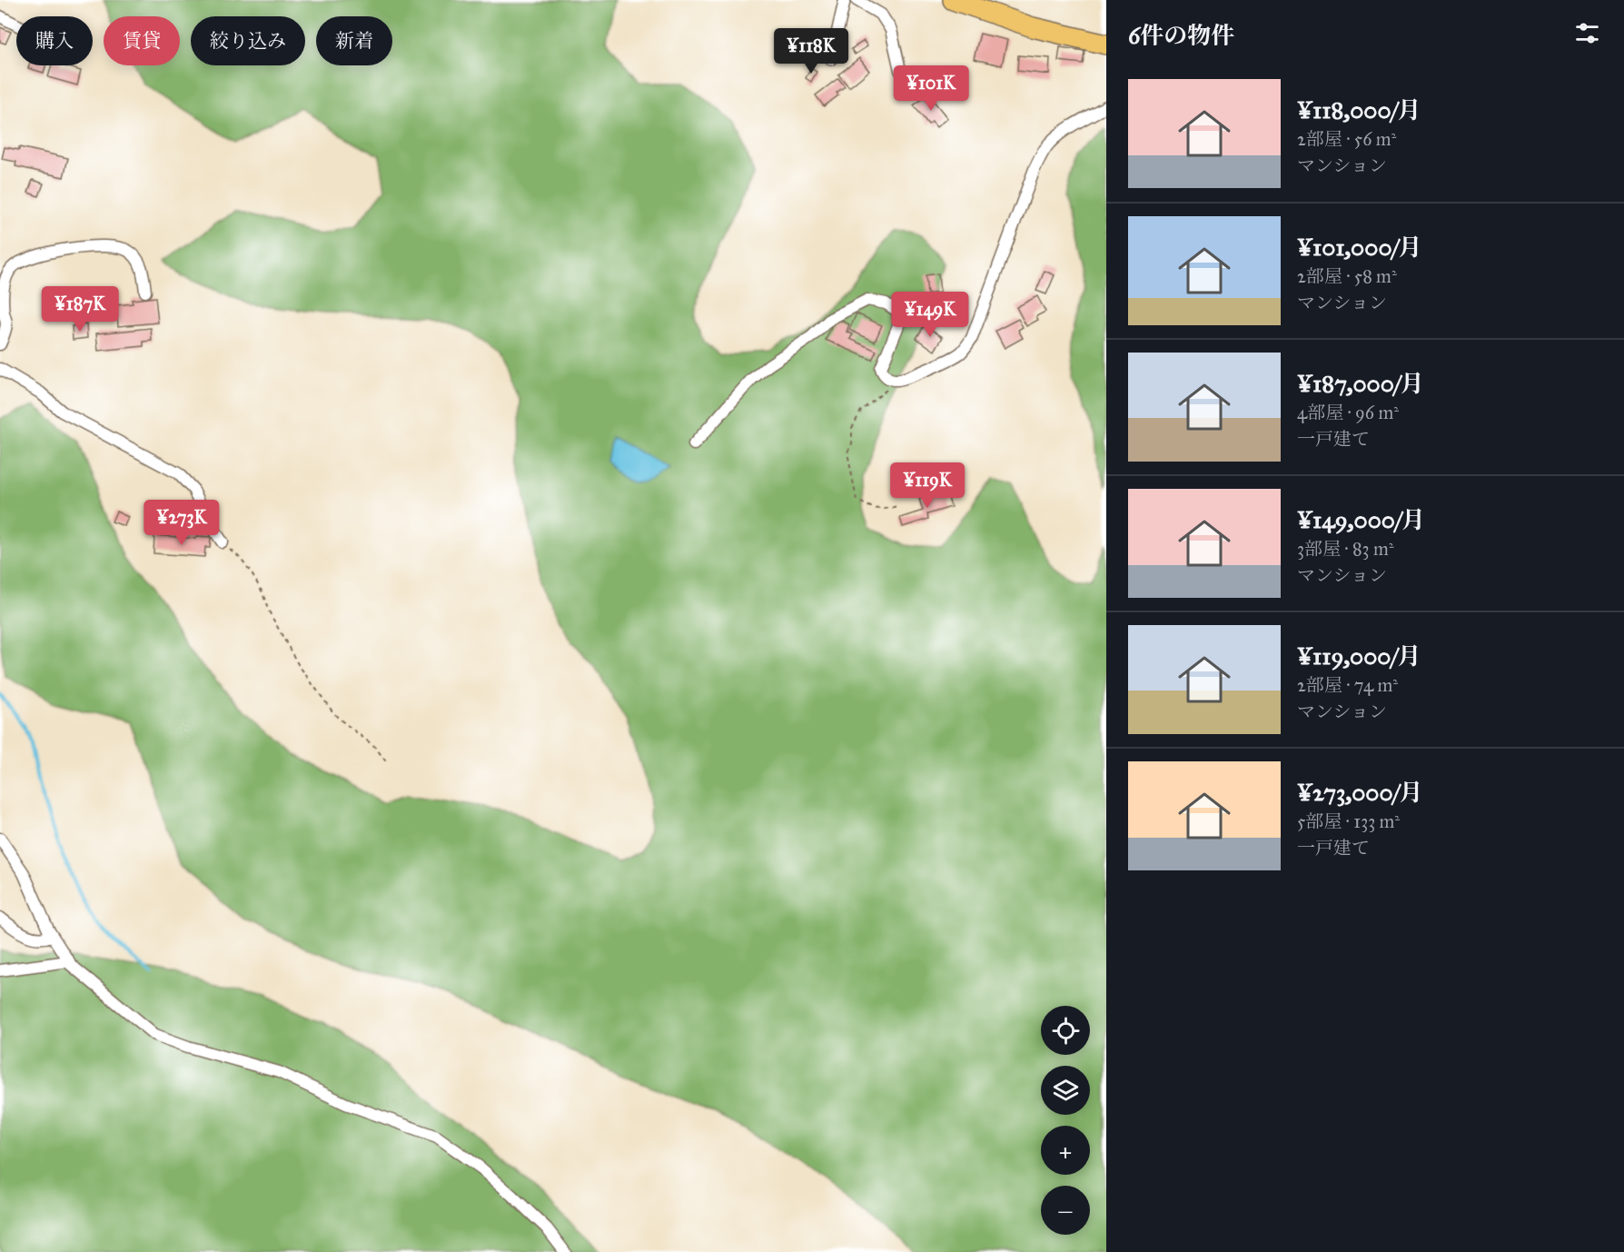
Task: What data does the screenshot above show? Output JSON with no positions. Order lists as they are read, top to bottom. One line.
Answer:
{"page":{"heading":"6件の物件","chip":["購入","賃貸","絞り込み","新着"],"price":["¥118K","¥101K","¥187K","¥149K","¥119K","¥273K"],"list":[{"name":"¥118,000/月","note":"2部屋 · 56 m² · マンション"},{"name":"¥101,000/月","note":"2部屋 · 58 m² · マンション"},{"name":"¥187,000/月","note":"4部屋 · 96 m² · 一戸建て"},{"name":"¥149,000/月","note":"3部屋 · 83 m² · マンション"},{"name":"¥119,000/月","note":"2部屋 · 74 m² · マンション"},{"name":"¥273,000/月","note":"5部屋 · 133 m² · 一戸建て"}],"map_buttons":["+","−"]}}
